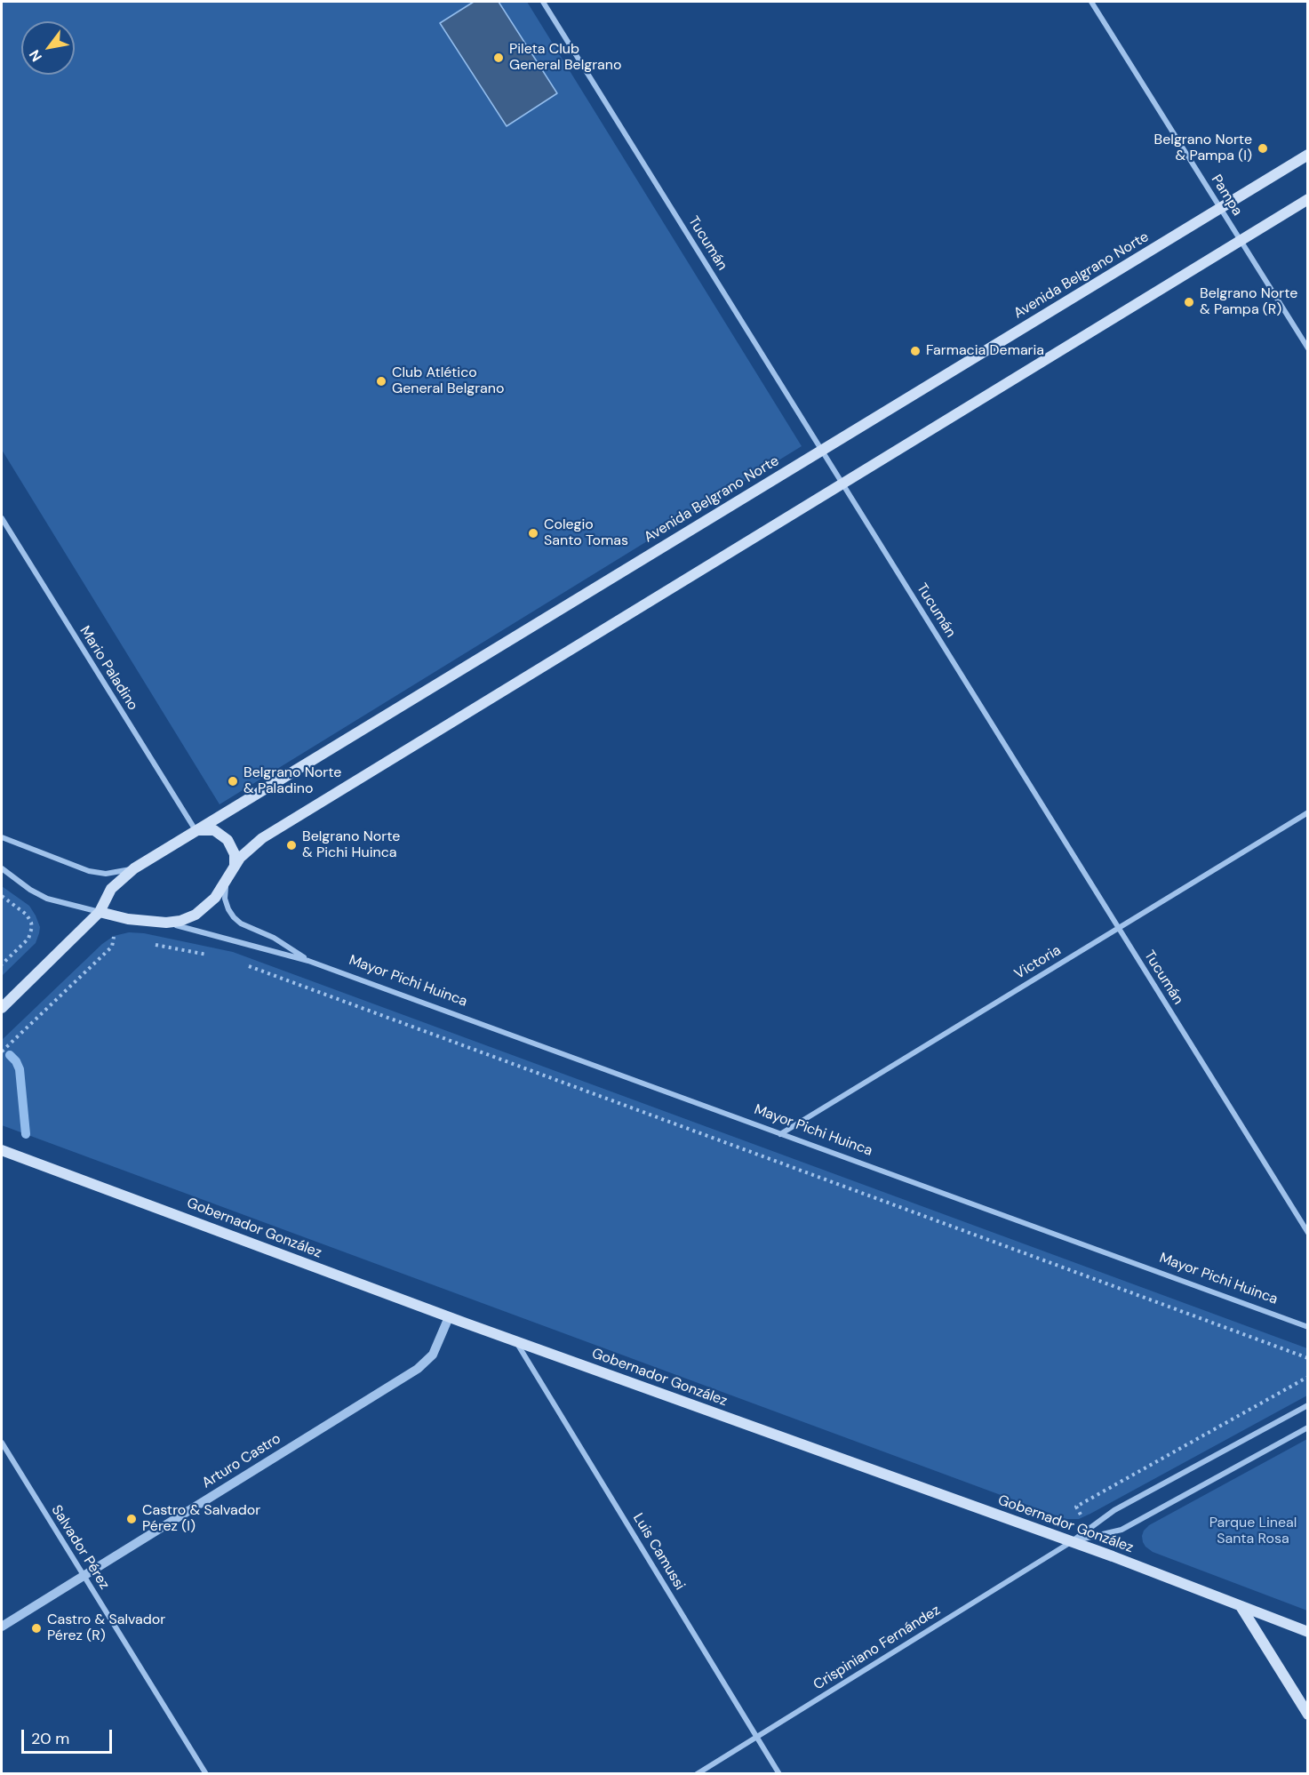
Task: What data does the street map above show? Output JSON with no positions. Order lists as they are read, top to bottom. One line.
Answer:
{"streets":{"main road":["Avenida Belgrano Norte","Mayor Pichi Huinca","Gobernador González"],"street":["Pampa","Tucumán","Mario Paladino","Victoria","Arturo Castro","Salvador Pérez","Luis Camussi","Crispiniano Fernández"]},"crossings":[["Pampa","Avenida Belgrano Norte"],["Tucumán","Avenida Belgrano Norte"],["Tucumán","Victoria"],["Avenida Belgrano Norte","Mario Paladino"],["Avenida Belgrano Norte","Mayor Pichi Huinca"],["Victoria","Mayor Pichi Huinca"],["Gobernador González","Arturo Castro"],["Gobernador González","Luis Camussi"],["Gobernador González","Crispiniano Fernández"],["Arturo Castro","Salvador Pérez"],["Luis Camussi","Crispiniano Fernández"]],"parks":["Parque Lineal Santa Rosa"],"places":["Pileta Club General Belgrano","Belgrano Norte & Pampa (I)","Belgrano Norte & Pampa (R)","Farmacia Demaria","Club Atlético General Belgrano","Colegio Santo Tomas","Belgrano Norte & Paladino","Belgrano Norte & Pichi Huinca","Castro & Salvador Pérez (I)","Castro & Salvador Pérez (R)"],"scale_bar":"20 m","north":"bottom left"}
